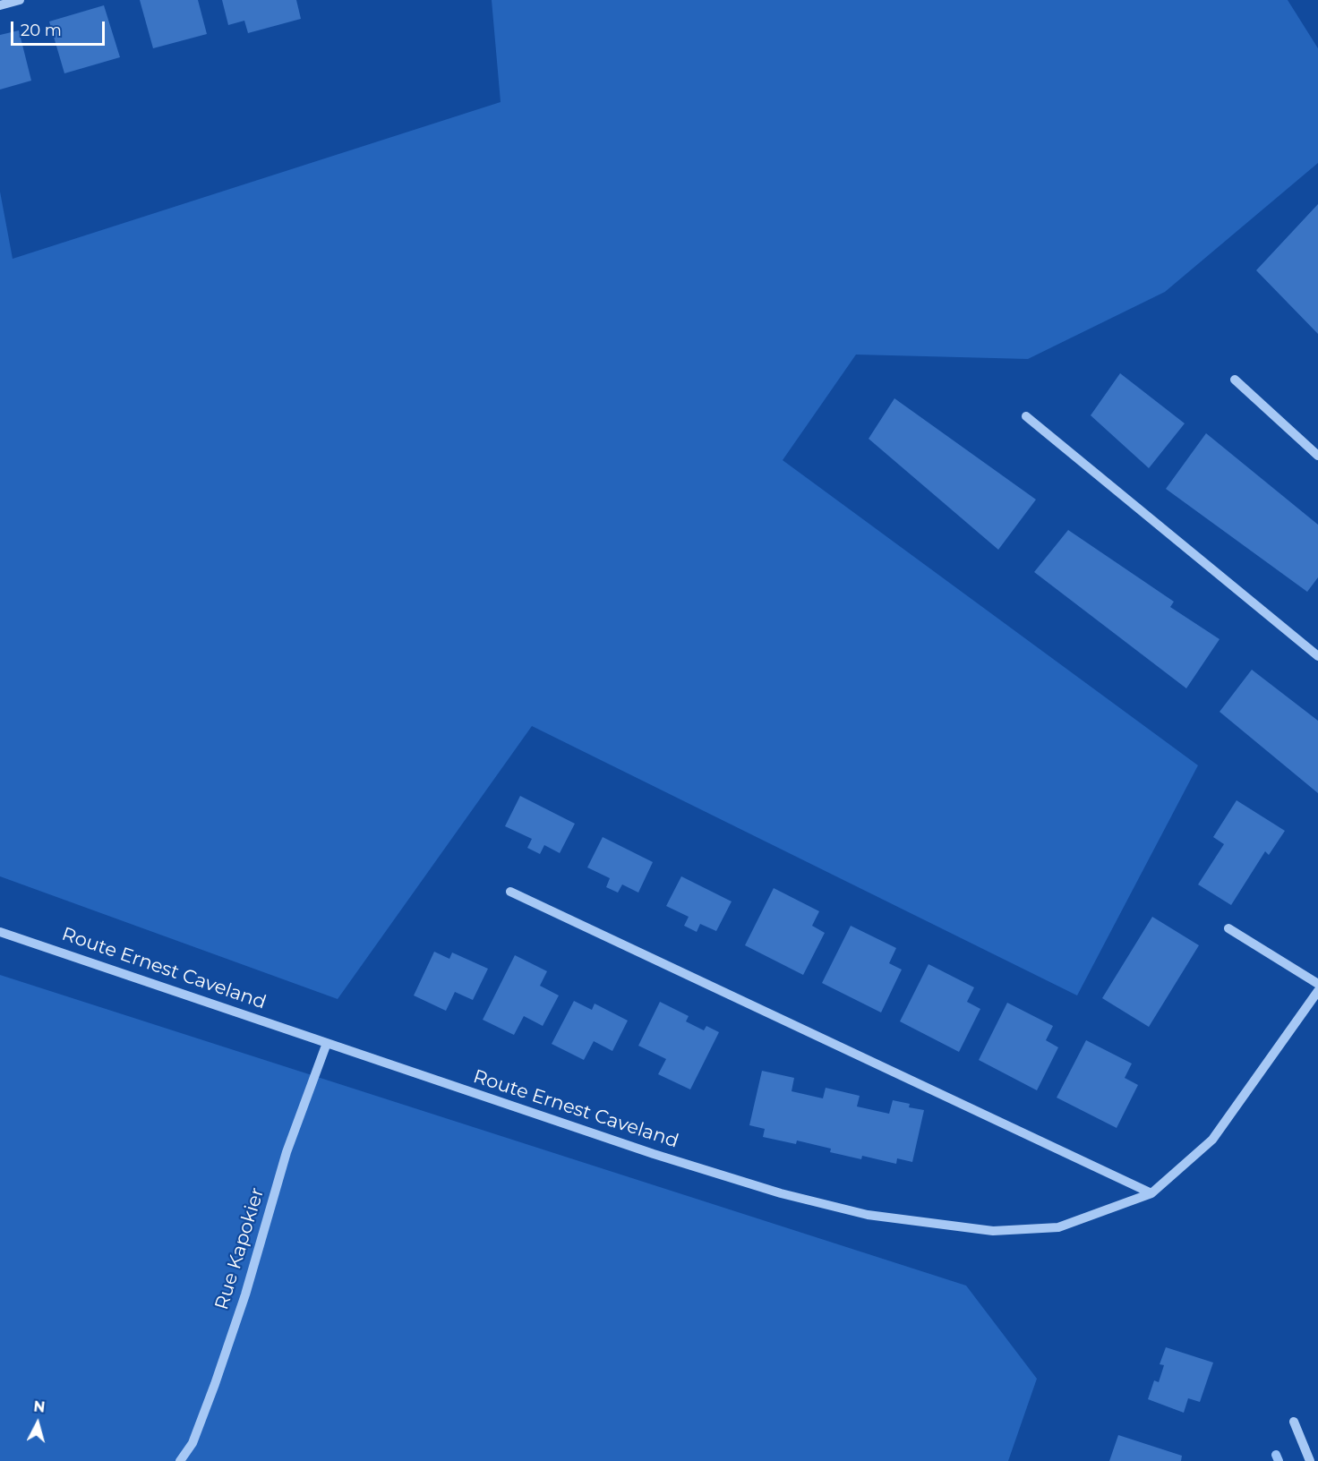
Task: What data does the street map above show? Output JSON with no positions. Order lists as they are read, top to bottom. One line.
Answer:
{"streets":{"street":["Route Ernest Caveland","Rue Kapokier"]},"crossings":[["Route Ernest Caveland","Rue Kapokier"]],"scale_bar":"20 m","north":"top"}
